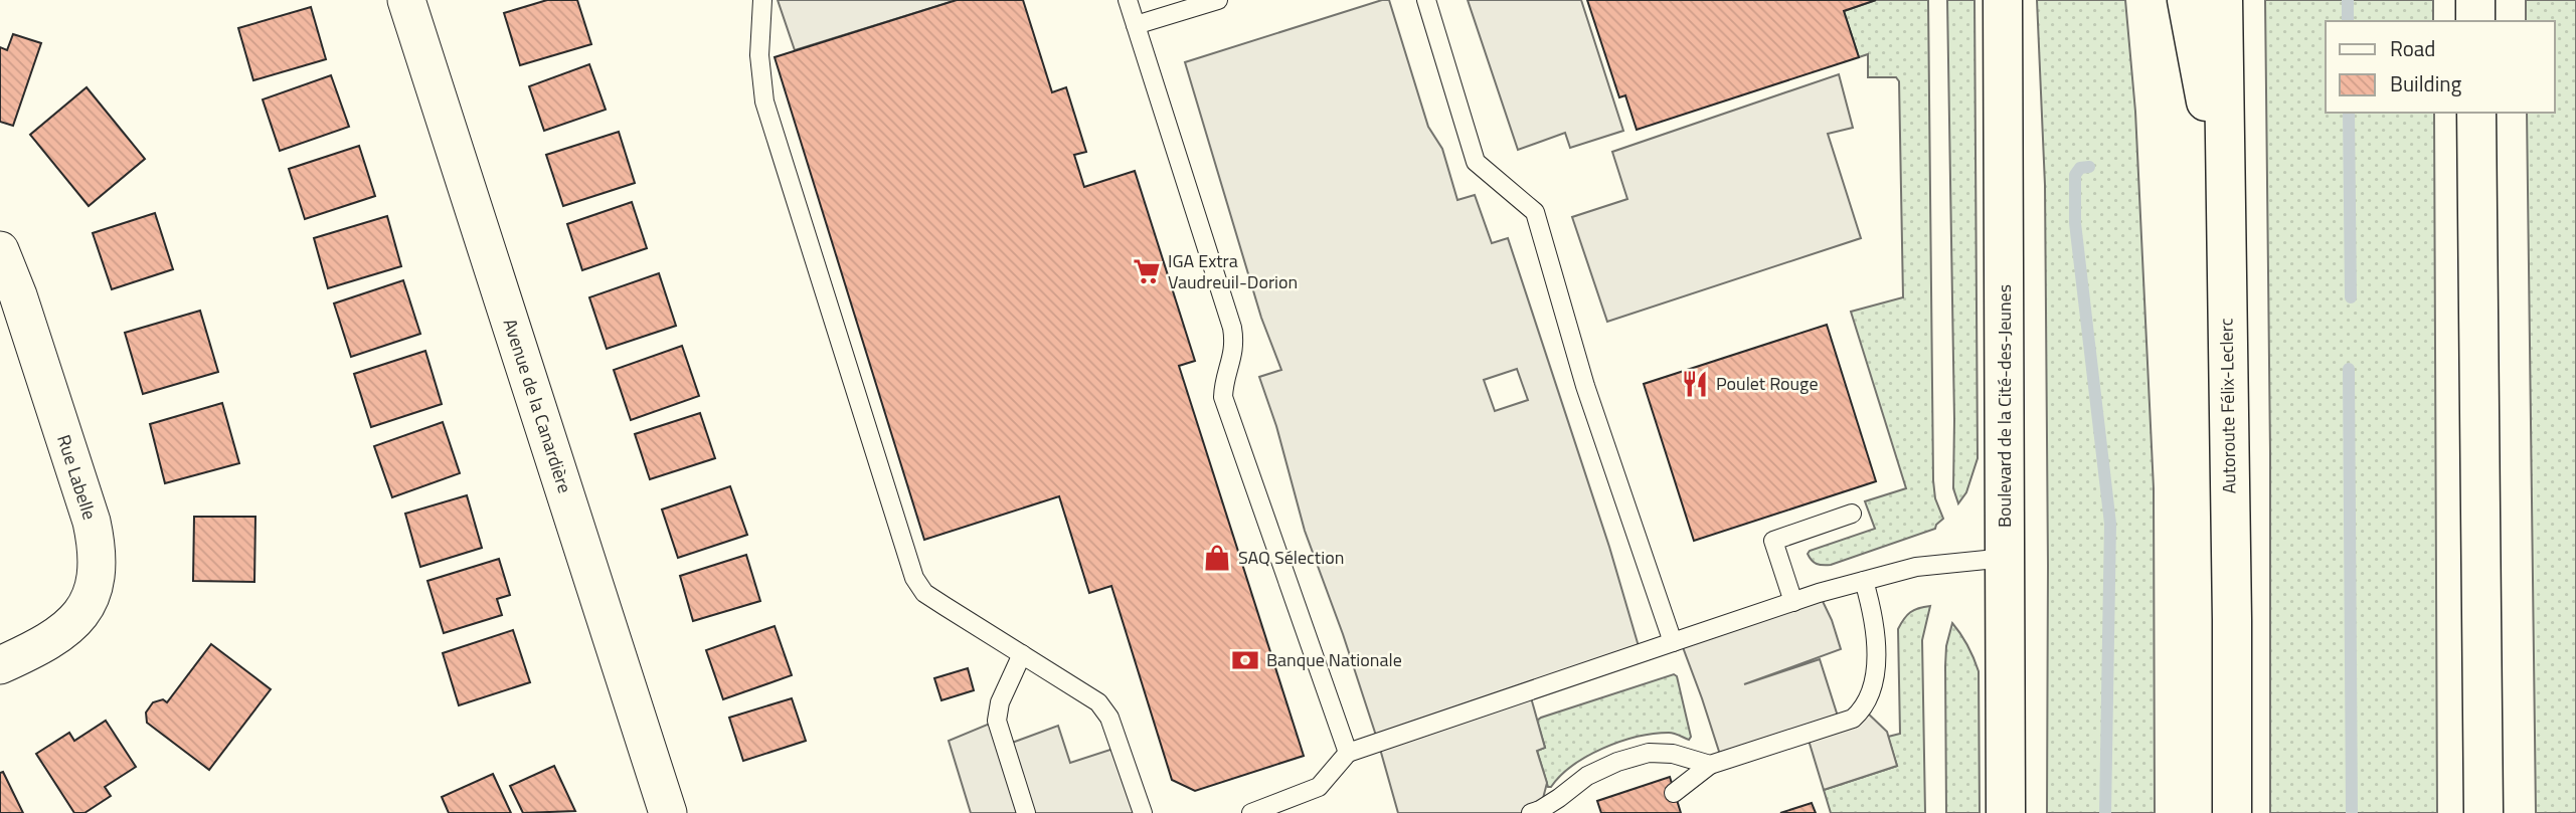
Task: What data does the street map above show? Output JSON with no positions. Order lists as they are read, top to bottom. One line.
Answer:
{"streets":{"main road":["Boulevard de la Cité-des-Jeunes","Autoroute Félix-Leclerc"],"street":["Avenue de la Canardière","Rue Labelle"]},"places":{"supermarket":["IGA Extra Vaudreuil-Dorion"],"restaurant":["Poulet Rouge"],"shop":["SAQ Sélection"],"bank":["Banque Nationale"]},"legend":["Road","Building"]}
